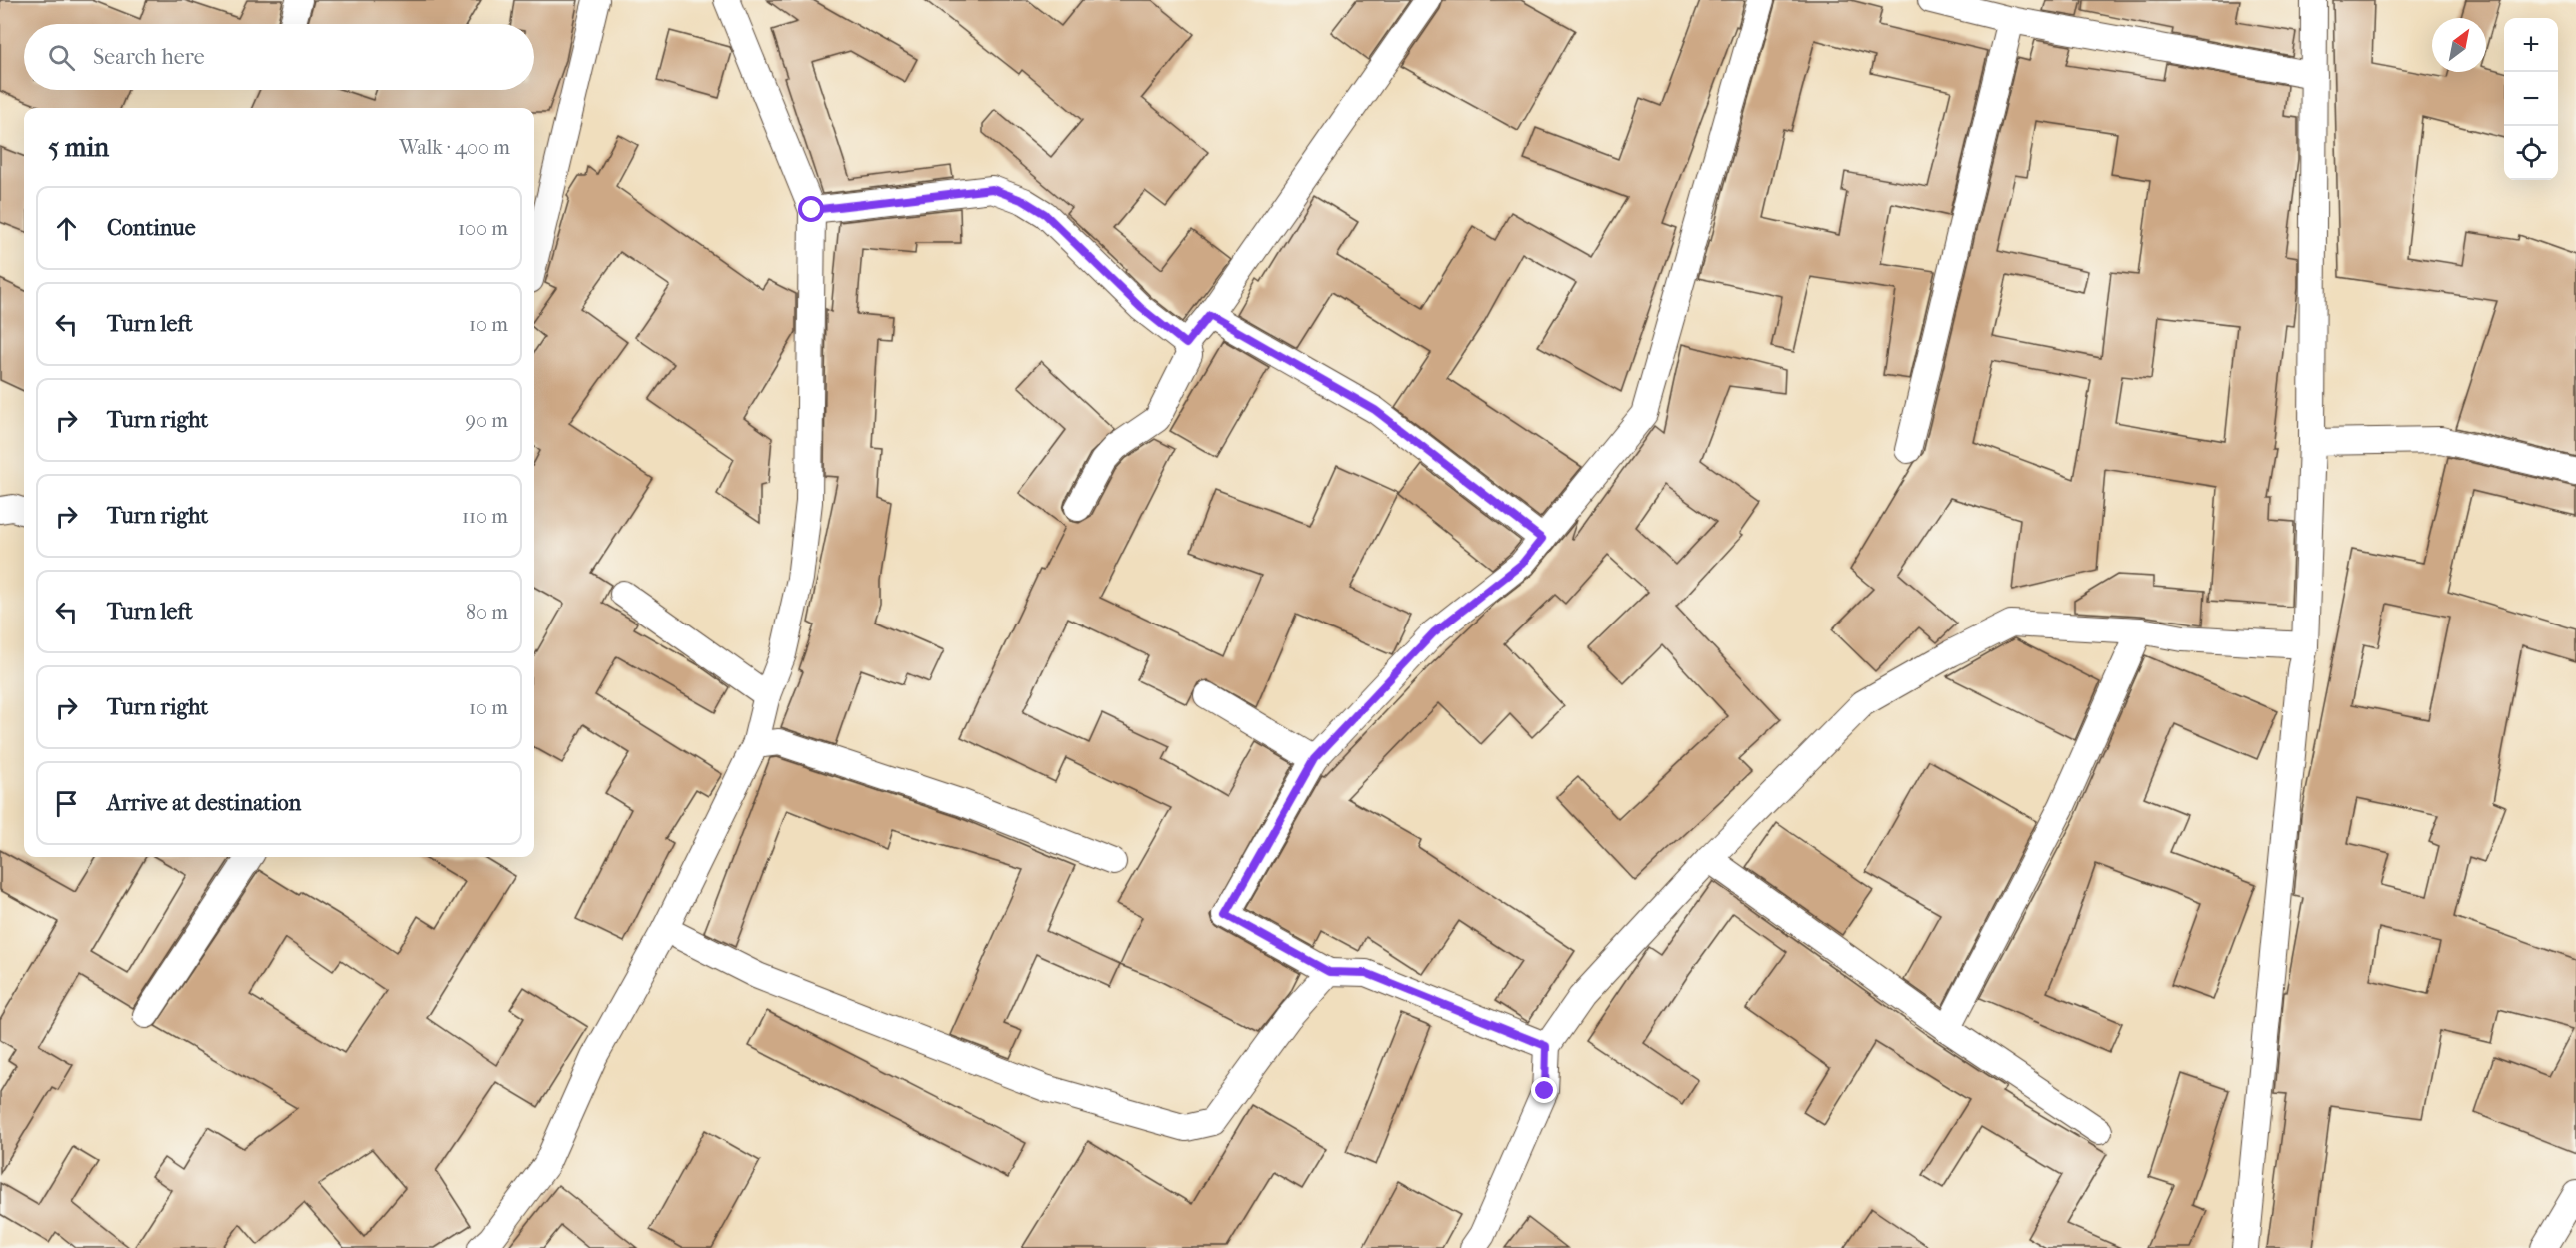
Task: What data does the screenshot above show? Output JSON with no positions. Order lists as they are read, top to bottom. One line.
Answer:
{"north":"top right","page":{"map_buttons":["+","−"],"search":"Search here","heading":["5 min","Walk · 400 m"],"list":[["Continue","100 m"],["Turn left","10 m"],["Turn right","90 m"],["Turn right","110 m"],["Turn left","80 m"],["Turn right","10 m"],"Arrive at destination"]}}
